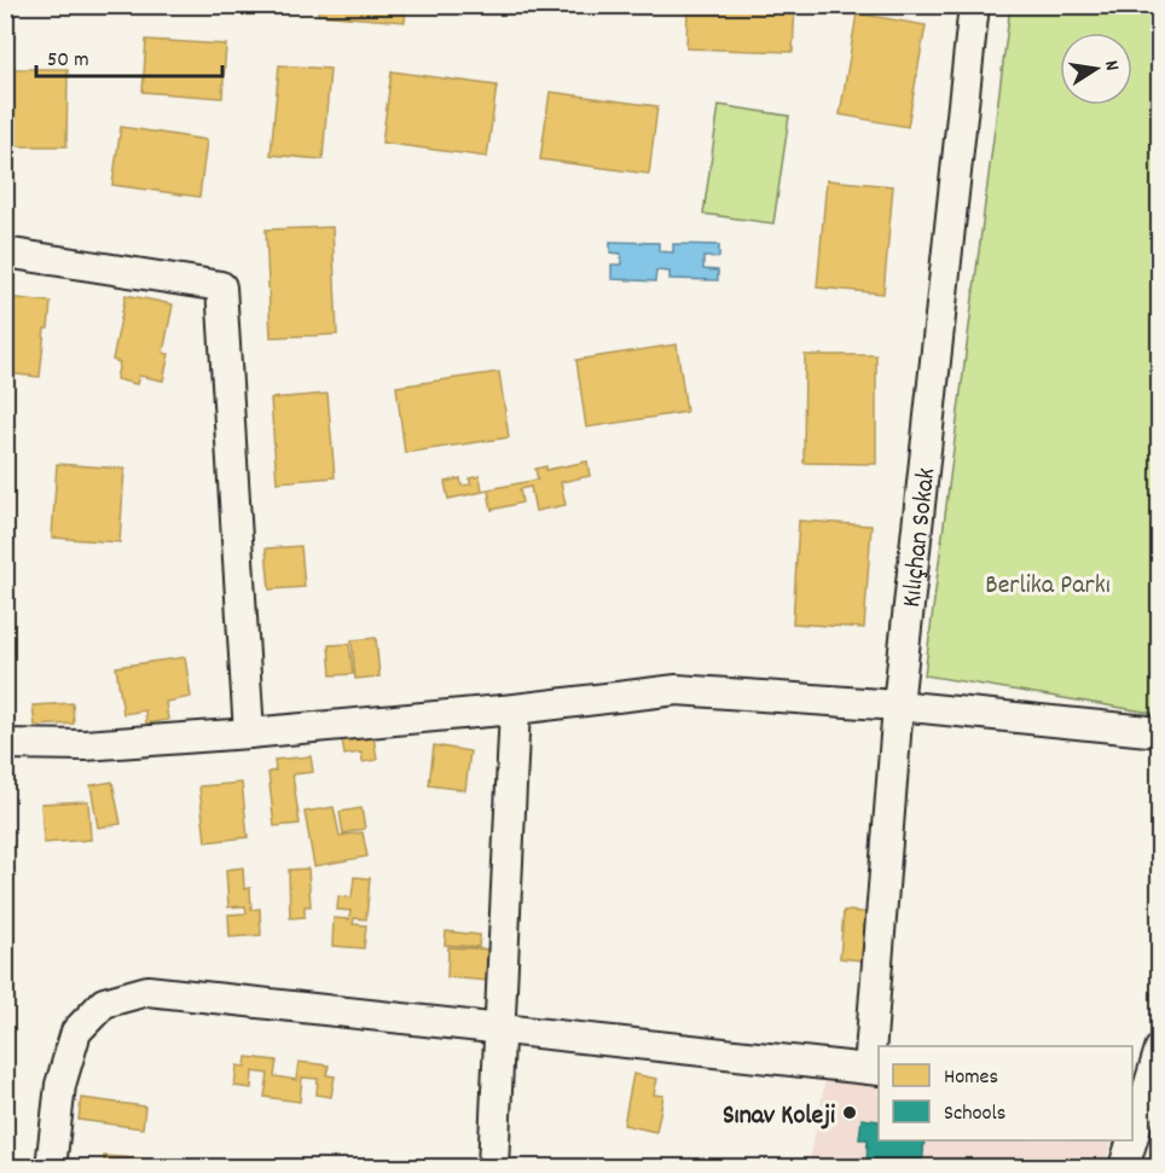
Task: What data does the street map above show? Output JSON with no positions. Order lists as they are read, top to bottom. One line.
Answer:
{"streets":{"street":["Kılıçhan Sokak"]},"parks":["Berlika Parkı"],"places":["Sınav Koleji"],"legend":["Homes","Schools"],"scale_bar":"50 m","north":"right"}
